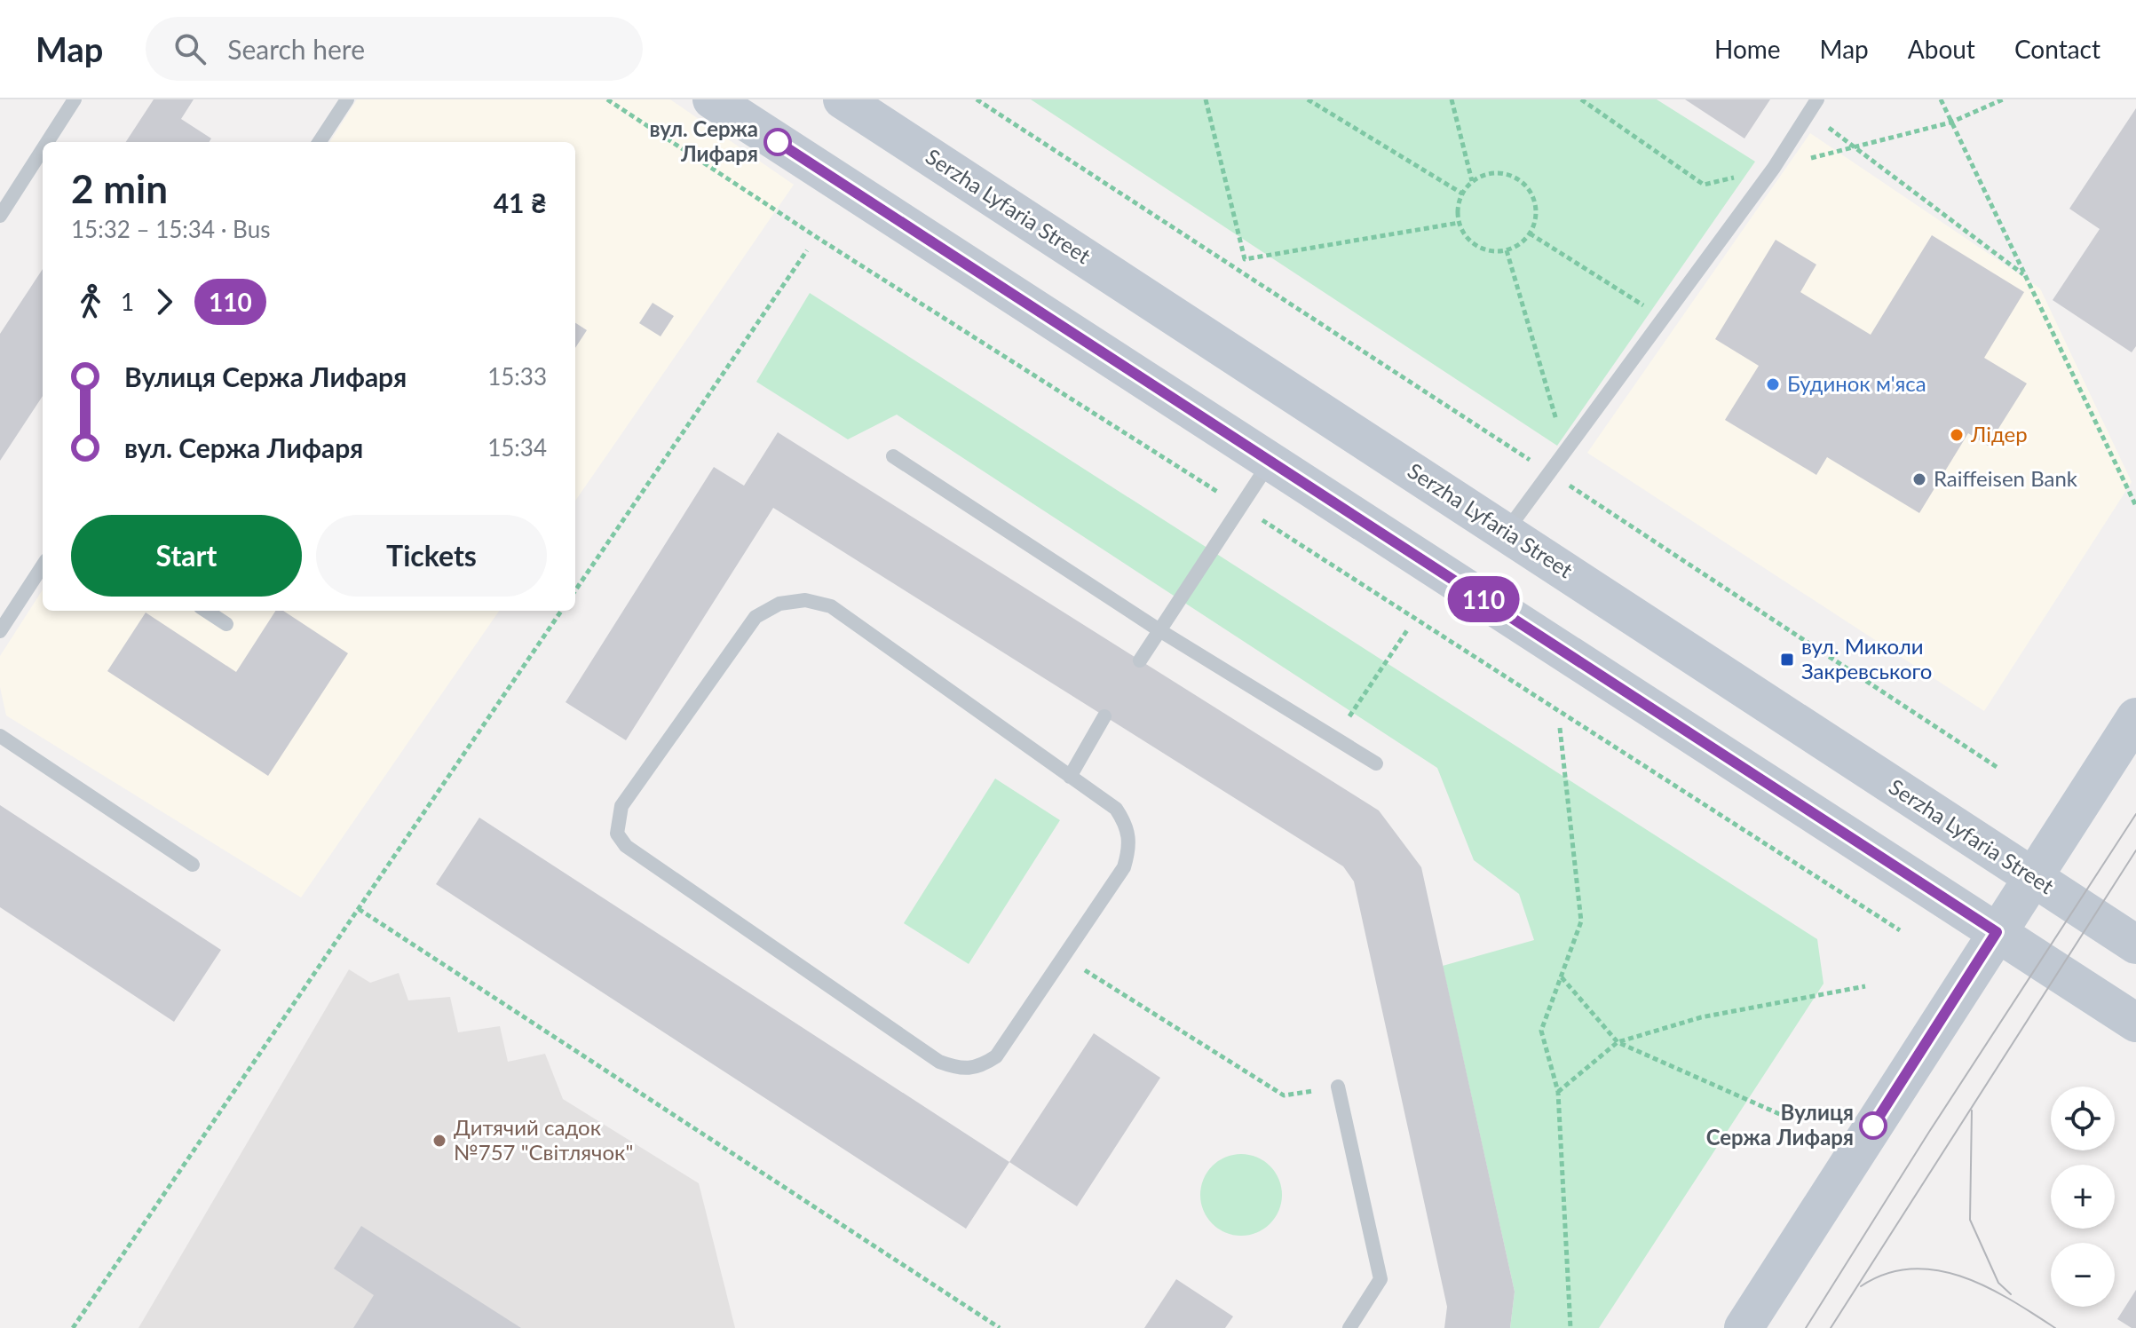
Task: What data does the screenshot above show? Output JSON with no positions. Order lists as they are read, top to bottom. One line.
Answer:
{"streets":{"street":["Serzha Lyfaria Street"]},"places":{"other":["вул. Сержа Лифаря","Будинок м'яса","Лідер","Raiffeisen Bank","Вулиця Сержа Лифаря","Дитячий садок №757 \"Світлячок\""],"transit":["вул. Миколи Закревського"]},"lines":["bus line 110"],"page":{"header":"Map","search":"Search here","nav":["Home","Map","About","Contact"],"on_map":"110","heading":["2 min","15:32 – 15:34 · Bus","41 ₴"],"legs":["1","110"],"list":[{"name":"Вулиця Сержа Лифаря","value":"15:33"},{"name":"вул. Сержа Лифаря","value":"15:34"}],"buttons":["Start","Tickets"],"map_buttons":["+","−"]}}
